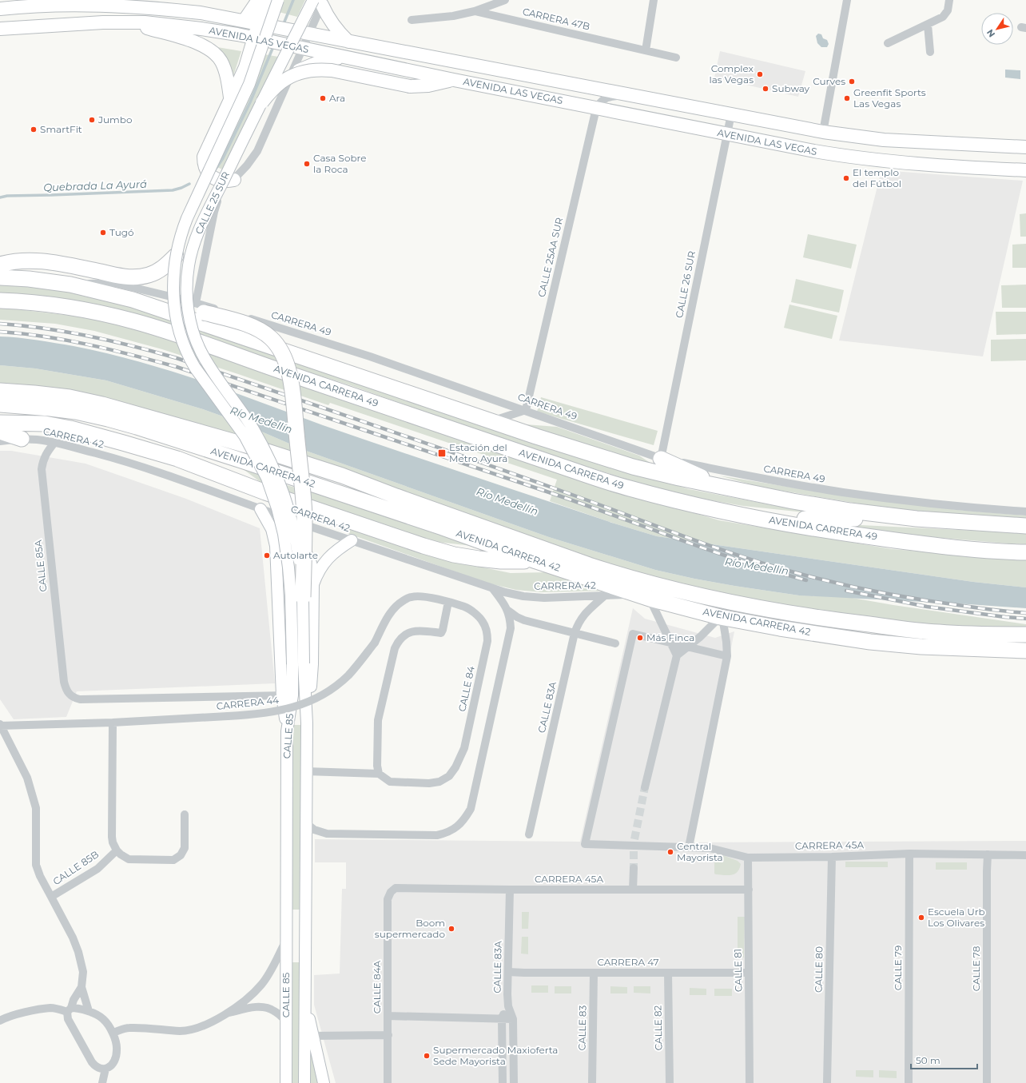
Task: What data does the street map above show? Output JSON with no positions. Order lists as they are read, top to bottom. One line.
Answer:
{"streets":{"highway":["AVENIDA CARRERA 49","AVENIDA CARRERA 42"],"main road":["AVENIDA LAS VEGAS","CALLE 25 SUR","CALLE 85"],"street":["CARRERA 47B","CALLE 25AA SUR","CALLE 26 SUR","CARRERA 49","CARRERA 42","CALLE 85A","CALLE 84","CARRERA 44","CALLE 83A","CARRERA 45A","CALLE 85B","CARRERA 47","CALLE 79","CALLE 78","CALLE 80","CALLE 81","CALLE 84A","CALLE 83","CALLE 82"]},"crossings":[["AVENIDA LAS VEGAS","CALLE 25 SUR"],["AVENIDA LAS VEGAS","CALLE 25AA SUR"],["AVENIDA LAS VEGAS","CALLE 26 SUR"],["CALLE 25 SUR","CARRERA 49"],["CALLE 25 SUR","CALLE 85"],["CALLE 25AA SUR","CARRERA 49"],["CALLE 26 SUR","CARRERA 49"],["CARRERA 42","AVENIDA CARRERA 42"],["CARRERA 42","CALLE 85A"],["CARRERA 42","CALLE 83A"],["CALLE 85A","CARRERA 44"],["CALLE 84","CARRERA 44"],["CARRERA 44","CALLE 85"],["CALLE 83A","CARRERA 45A"],["CALLE 83A","CARRERA 47"],["CARRERA 45A","CALLE 79"],["CARRERA 45A","CALLE 78"],["CARRERA 45A","CALLE 80"],["CARRERA 45A","CALLE 81"],["CARRERA 45A","CALLE 84A"],["CARRERA 47","CALLE 81"],["CARRERA 47","CALLE 83"],["CARRERA 47","CALLE 82"]],"water":["Quebrada La Ayurá","Río Medellín"],"places":{"other":["Complex las Vegas","Curves","Subway","Ara","Greenfit Sports Las Vegas","Jumbo","SmartFit","Casa Sobre la Roca","El templo del Fútbol","Tugó","Autolarte","Más Finca","Central Mayorista","Escuela Urb Los Olivares","Boom supermercado","Supermercado Maxioferta Sede Mayorista"],"transit":["Estación del Metro Ayurá"]},"scale_bar":"50 m","north":"bottom left"}
